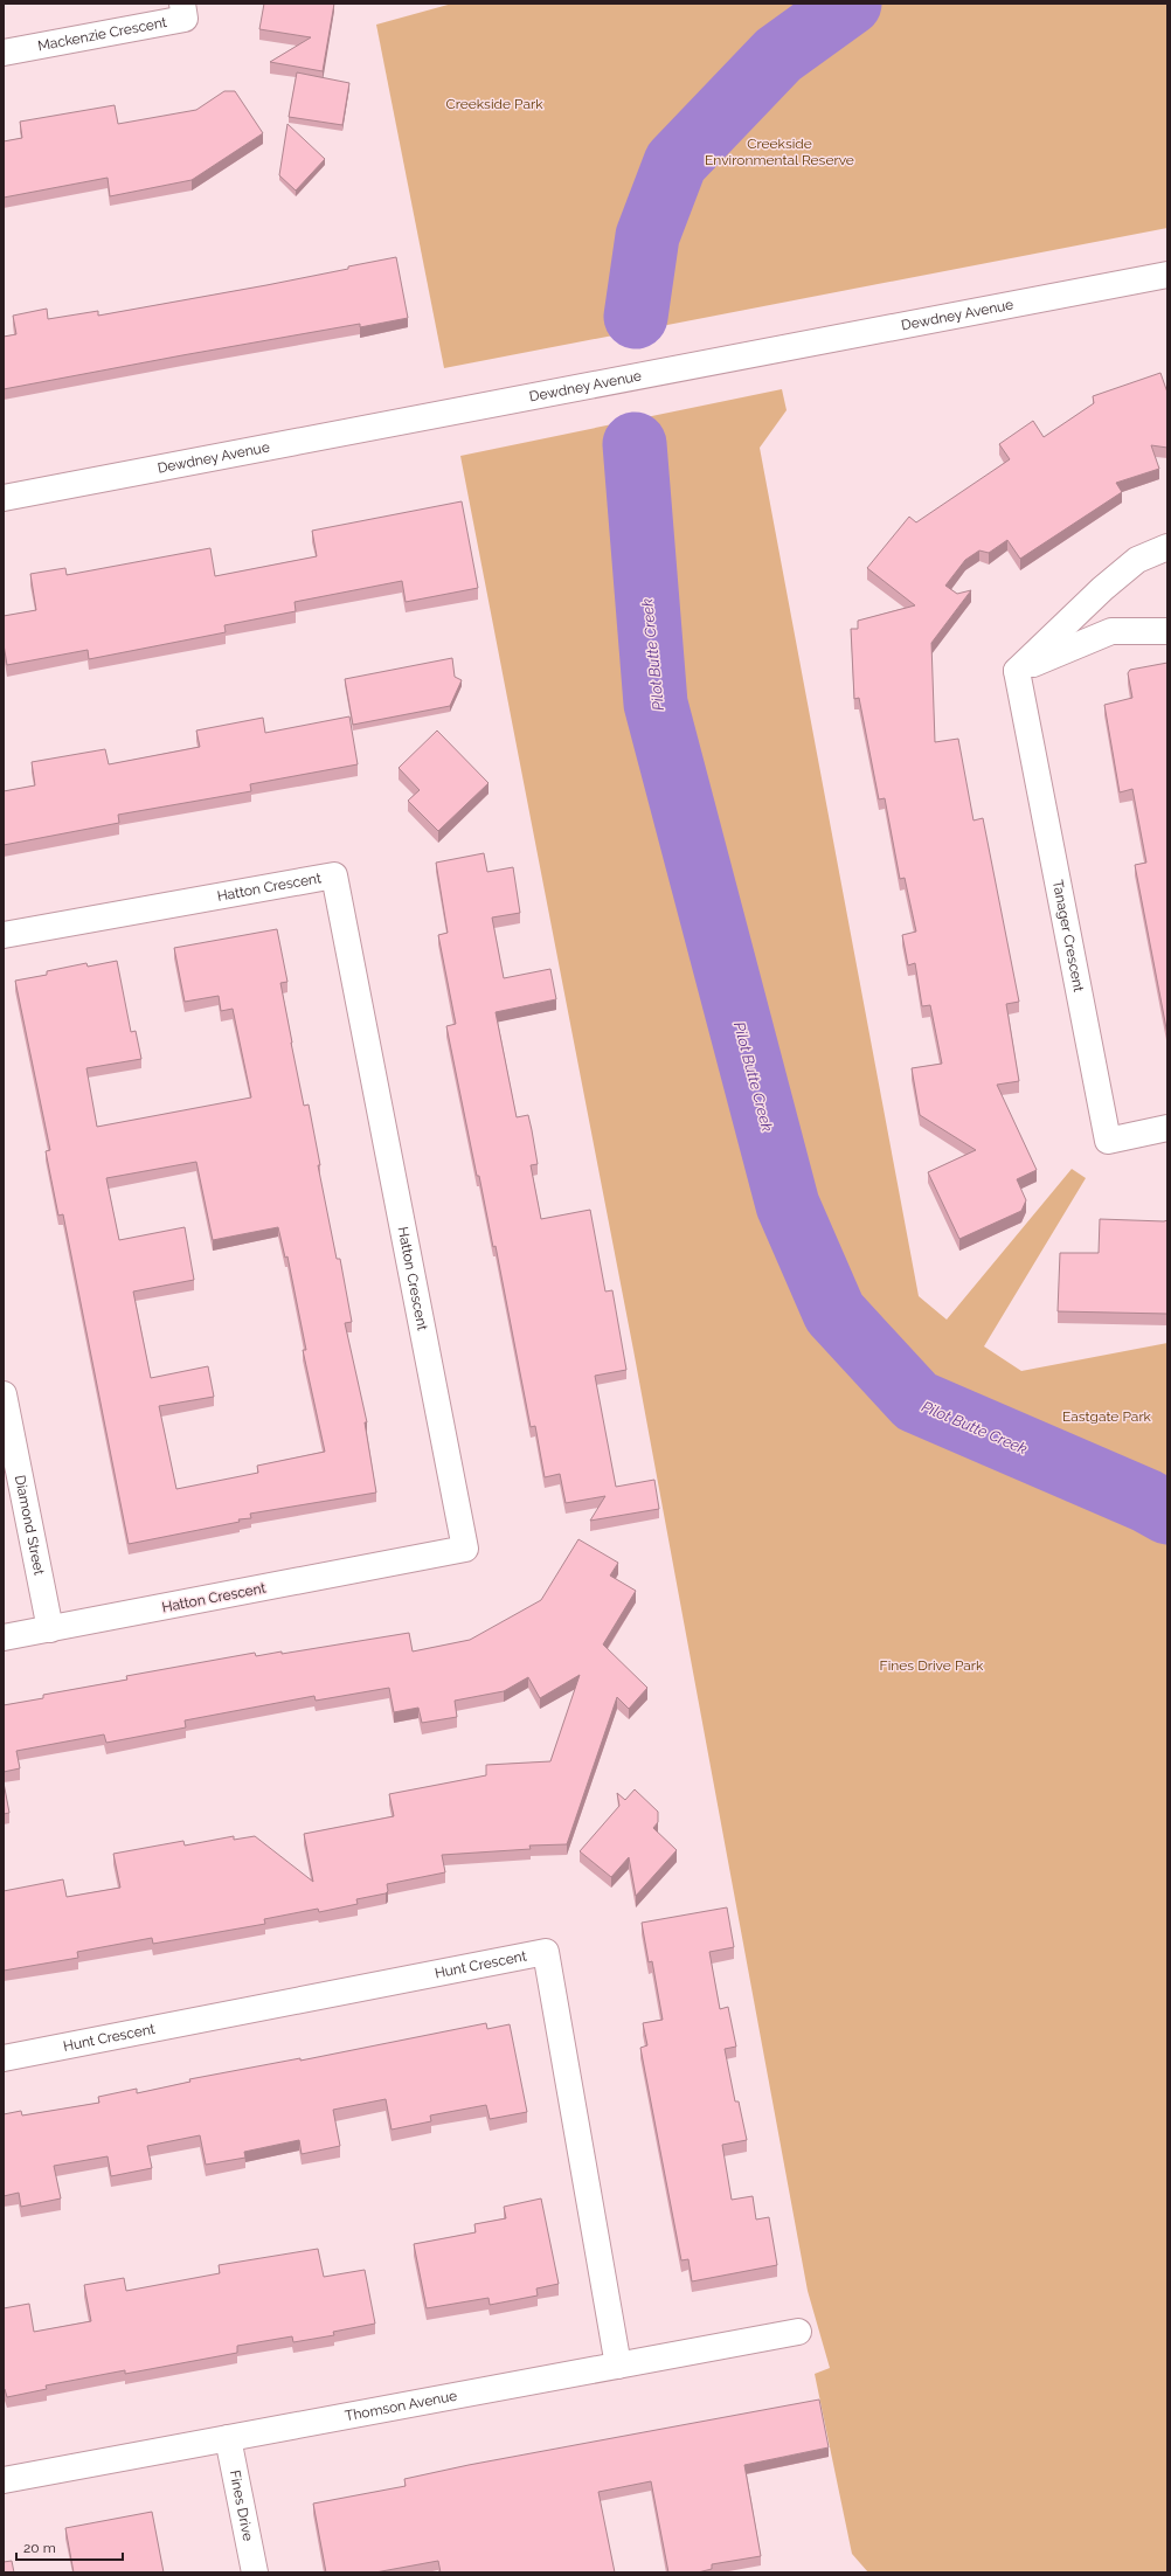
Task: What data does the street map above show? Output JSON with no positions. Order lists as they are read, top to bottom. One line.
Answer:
{"streets":{"street":["Mackenzie Crescent","Dewdney Avenue","Hatton Crescent","Tanager Crescent","Diamond Street","Hunt Crescent","Thomson Avenue","Fines Drive"]},"crossings":[["Hatton Crescent","Diamond Street"],["Hunt Crescent","Thomson Avenue"],["Thomson Avenue","Fines Drive"]],"water":["Pilot Butte Creek"],"parks":["Creekside Park","Creekside Environmental Reserve","Eastgate Park","Fines Drive Park"],"scale_bar":"20 m"}
